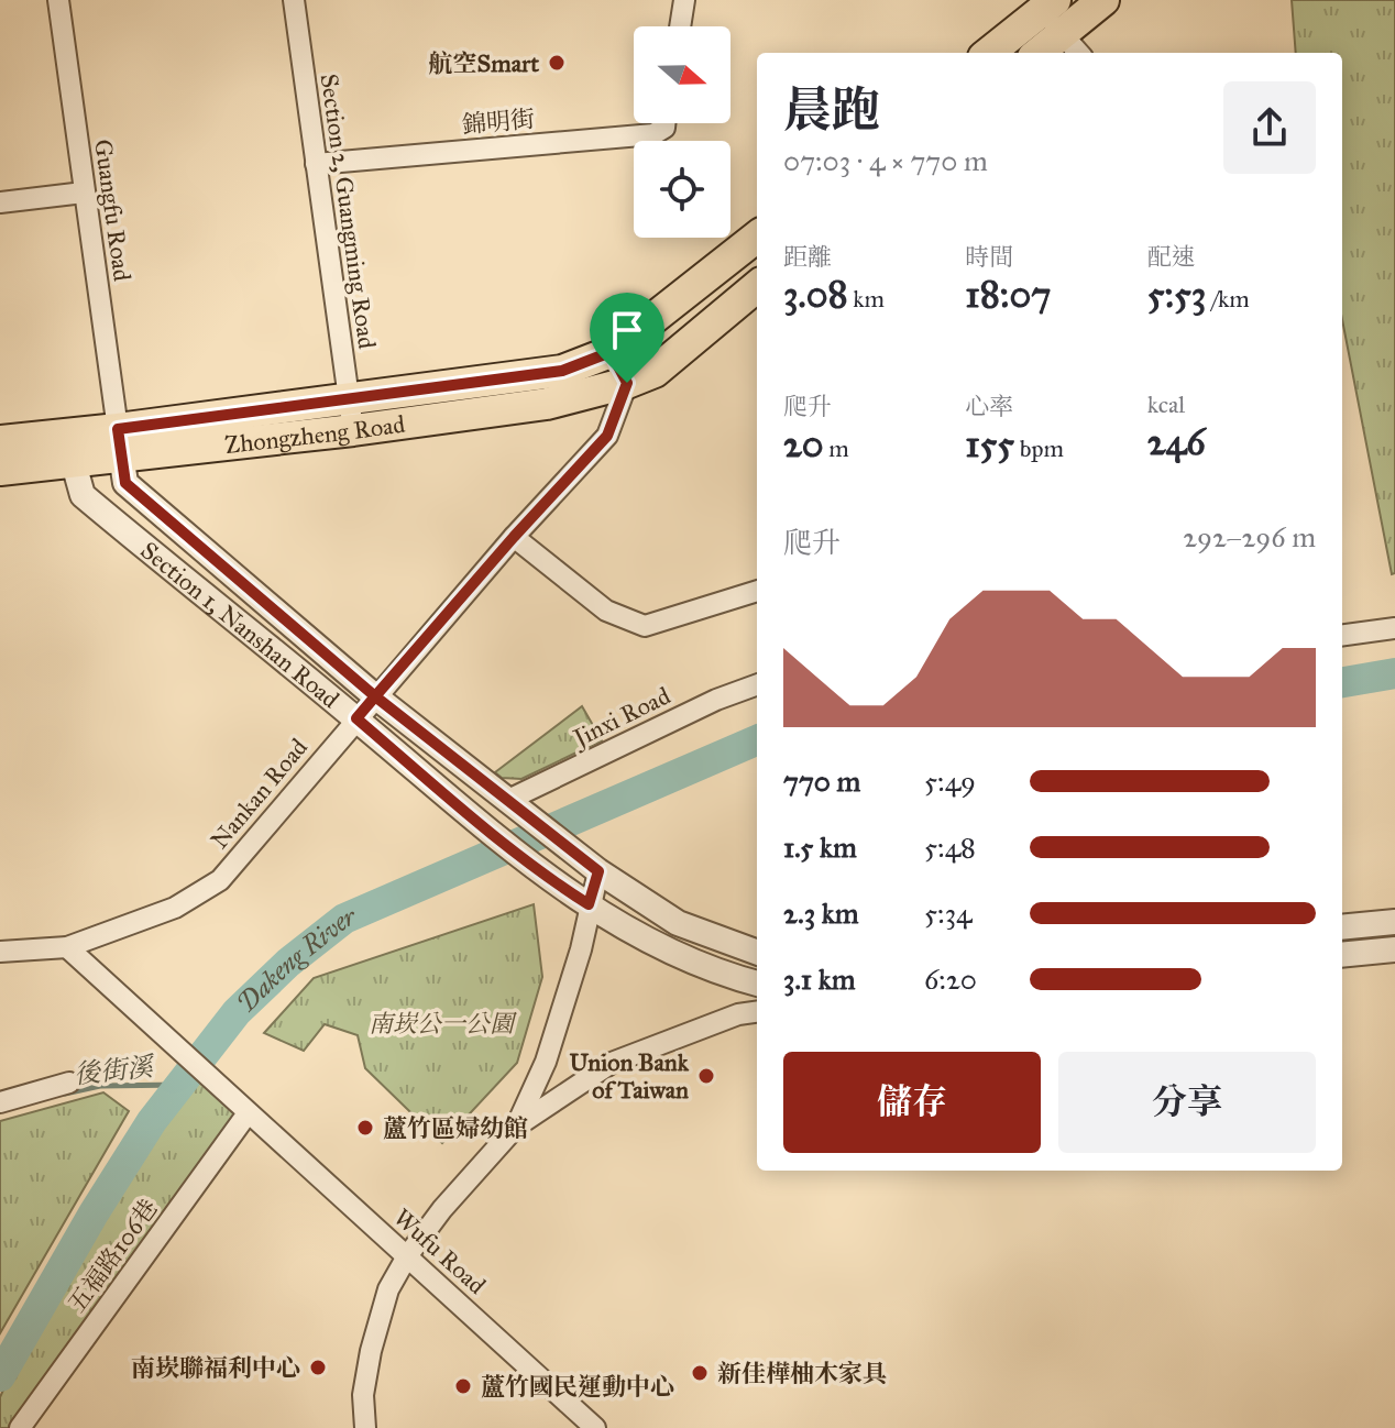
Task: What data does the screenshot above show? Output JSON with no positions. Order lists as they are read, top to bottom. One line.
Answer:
{"streets":{"main road":["Zhongzheng Road"],"street":["錦明街","Guangfu Road","Section 2, Guangming Road","Section 1, Nanshan Road","Jinxi Road","Nankan Road","Wufu Road","五福路106巷"]},"crossings":[["錦明街","Section 2, Guangming Road"],["Guangfu Road","Zhongzheng Road"],["Guangfu Road","Section 1, Nanshan Road"],["Section 2, Guangming Road","Zhongzheng Road"],["Zhongzheng Road","Section 1, Nanshan Road"],["Zhongzheng Road","Nankan Road"],["Section 1, Nanshan Road","Jinxi Road"],["Section 1, Nanshan Road","Nankan Road"],["Nankan Road","Wufu Road"],["Wufu Road","五福路106巷"]],"water":["Dakeng River","後街溪"],"parks":["南崁公一公園"],"places":["航空Smart","Union Bank of Taiwan","蘆竹區婦幼館","南崁聯福利中心","新佳樺柚木家具","蘆竹國民運動中心"],"north":"right","page":{"heading":["晨跑","07:03 · 4 × 770 m"],"stats":[["距離","3.08 km"],["時間","18:07"],["配速","5:53 /km"],["爬升","20 m"],["心率","155 bpm"],["kcal","246"]],"chart":["爬升","292–296 m"],"list":[{"name":"770 m","note":"5:49"},{"name":"1.5 km","note":"5:48"},{"name":"2.3 km","note":"5:34"},{"name":"3.1 km","note":"6:20"}],"buttons":["儲存","分享"]}}
